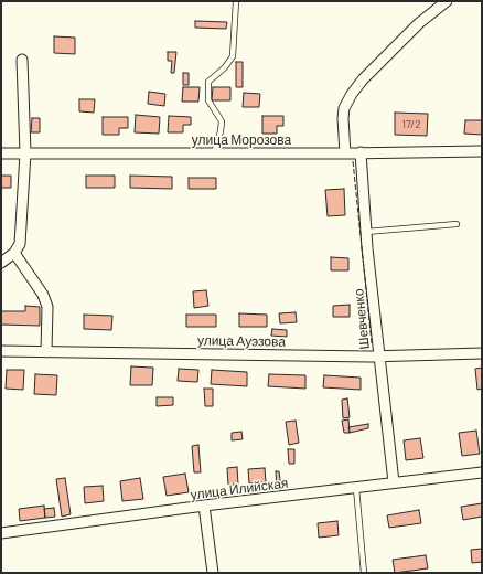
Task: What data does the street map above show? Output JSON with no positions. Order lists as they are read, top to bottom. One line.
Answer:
{"streets":{"street":["улица Морозова","Шевченко","улица Ауэзова","улица Илийская"]},"crossings":[["улица Морозова","Шевченко"],["Шевченко","улица Ауэзова"],["Шевченко","улица Илийская"]],"house_numbers":["17/2"]}
